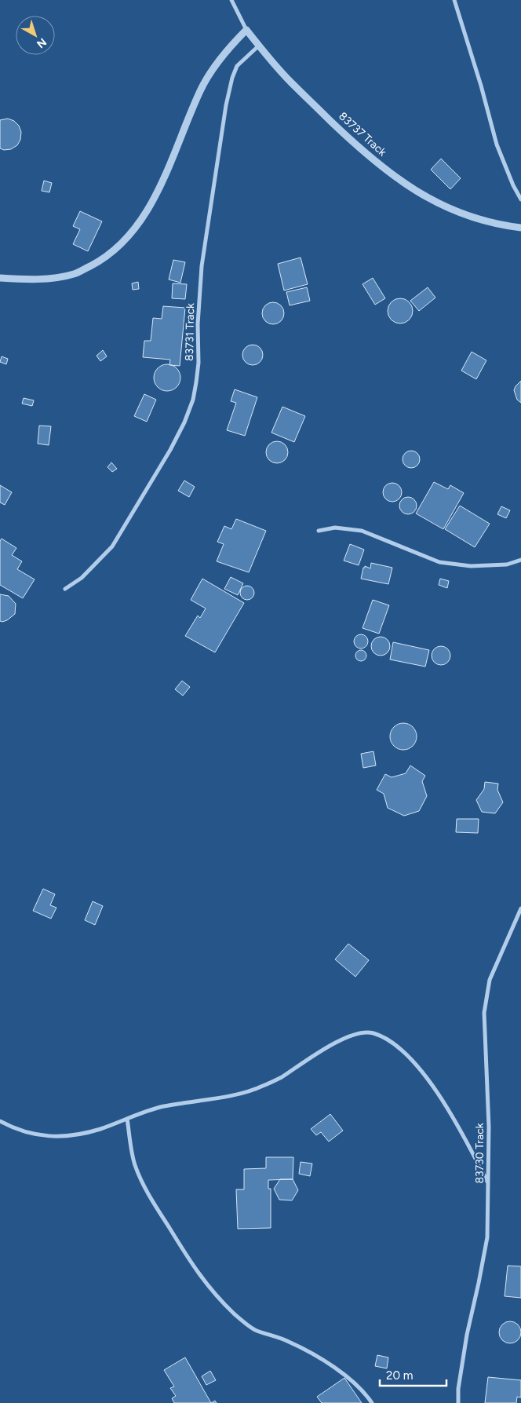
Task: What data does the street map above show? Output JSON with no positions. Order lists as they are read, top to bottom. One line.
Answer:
{"streets":{"street":["83737 Track","83731 Track","83730 Track"]},"crossings":[["83737 Track","83731 Track"]],"scale_bar":"20 m","north":"bottom right"}
